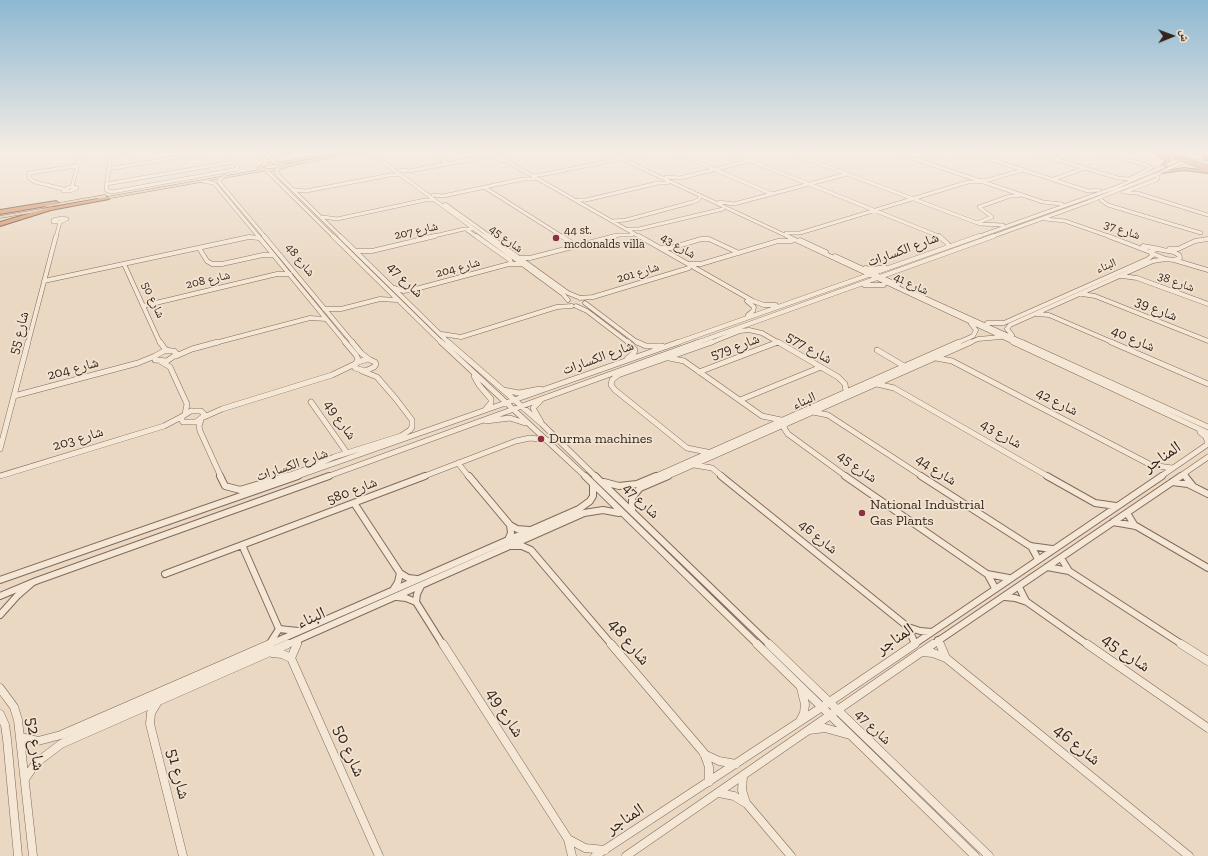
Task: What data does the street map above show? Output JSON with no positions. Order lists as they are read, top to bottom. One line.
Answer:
{"streets":{"street":["شارع 37","شارع 207","شارع 45","شارع 43","شارع الكسارات","شارع 48","البناء","شارع 204","شارع 201","شارع 208","شارع 47","شارع 38","شارع 41","شارع 50","شارع 39","شارع 55","شارع 40","شارع 579","شارع 577","شارع 42","شارع 49","شارع 203","المناجر","شارع 44","شارع 580","شارع 46","شارع 52","شارع 51"]},"crossings":[["شارع 37","شارع الكسارات"],["شارع 37","البناء"],["شارع 207","شارع 45"],["شارع 207","شارع 47"],["شارع 45","البناء"],["شارع 45","شارع 204"],["شارع 45","شارع 201"],["شارع 45","المناجر"],["شارع 43","شارع الكسارات"],["شارع 43","البناء"],["شارع 43","شارع 201"],["شارع 43","المناجر"],["شارع الكسارات","شارع 48"],["شارع الكسارات","البناء"],["شارع الكسارات","شارع 47"],["شارع الكسارات","شارع 41"],["شارع الكسارات","شارع 577"],["شارع الكسارات","شارع 49"],["شارع الكسارات","شارع 203"],["شارع 48","شارع 208"],["شارع 48","المناجر"],["البناء","شارع 47"],["البناء","شارع 38"],["البناء","شارع 41"],["البناء","شارع 39"],["البناء","شارع 40"],["البناء","شارع 577"],["البناء","شارع 42"],["البناء","شارع 44"],["البناء","شارع 52"],["البناء","شارع 51"],["شارع 204","شارع 47"],["شارع 204","شارع 55"],["شارع 208","شارع 50"],["شارع 47","المناجر"],["شارع 47","شارع 580"],["شارع 579","شارع 577"],["شارع 42","المناجر"],["المناجر","شارع 44"],["المناجر","شارع 46"]],"places":["44 st. mcdonalds villa","Durma machines","National Industrial Gas Plants"],"north":"right"}
